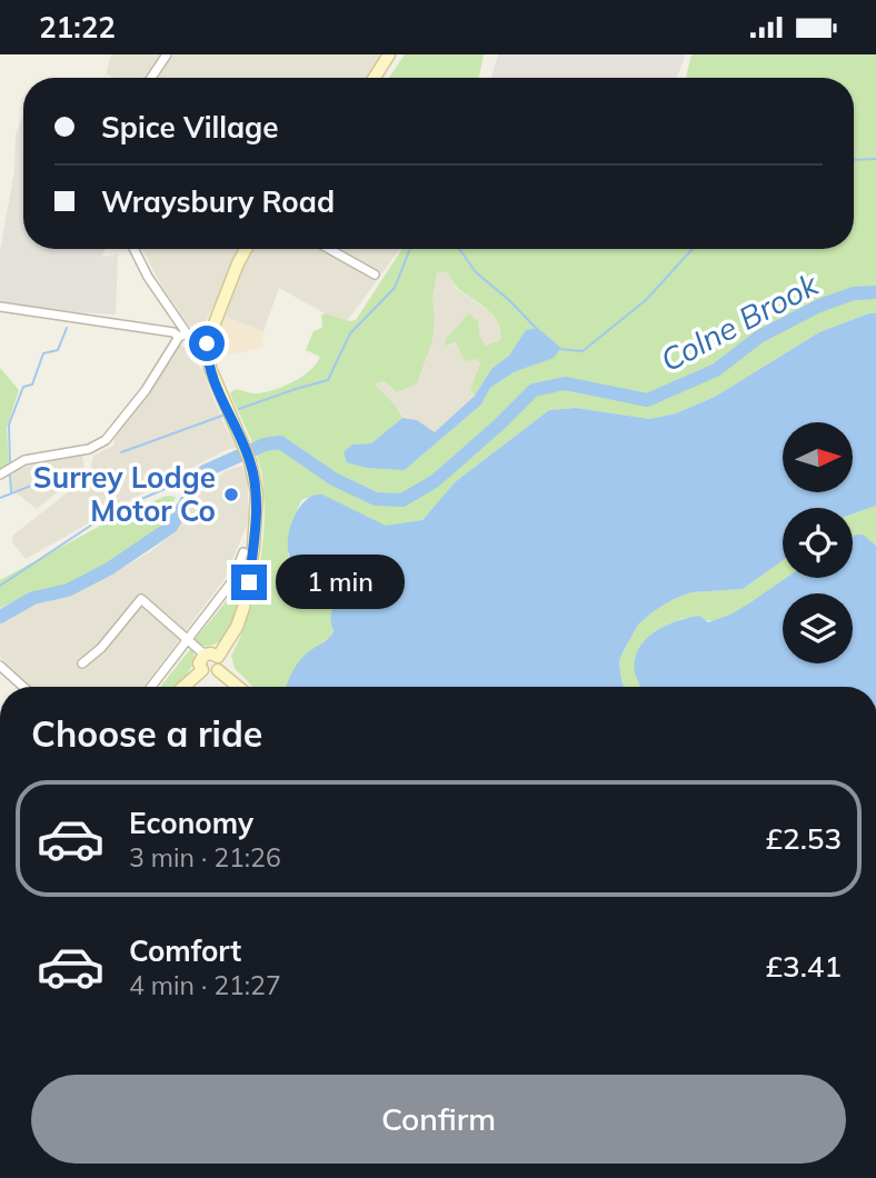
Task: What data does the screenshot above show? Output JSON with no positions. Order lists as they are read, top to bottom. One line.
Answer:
{"water":["Colne Brook"],"places":["Surrey Lodge Motor Co"],"north":"right","page":{"status":"21:22","banner":["Spice Village","Wraysbury Road"],"bubble":"1 min","heading":"Choose a ride","list":[{"name":"Economy","note":"3 min · 21:26","value":"£2.53"},{"name":"Comfort","note":"4 min · 21:27","value":"£3.41"}],"buttons":"Confirm"}}
